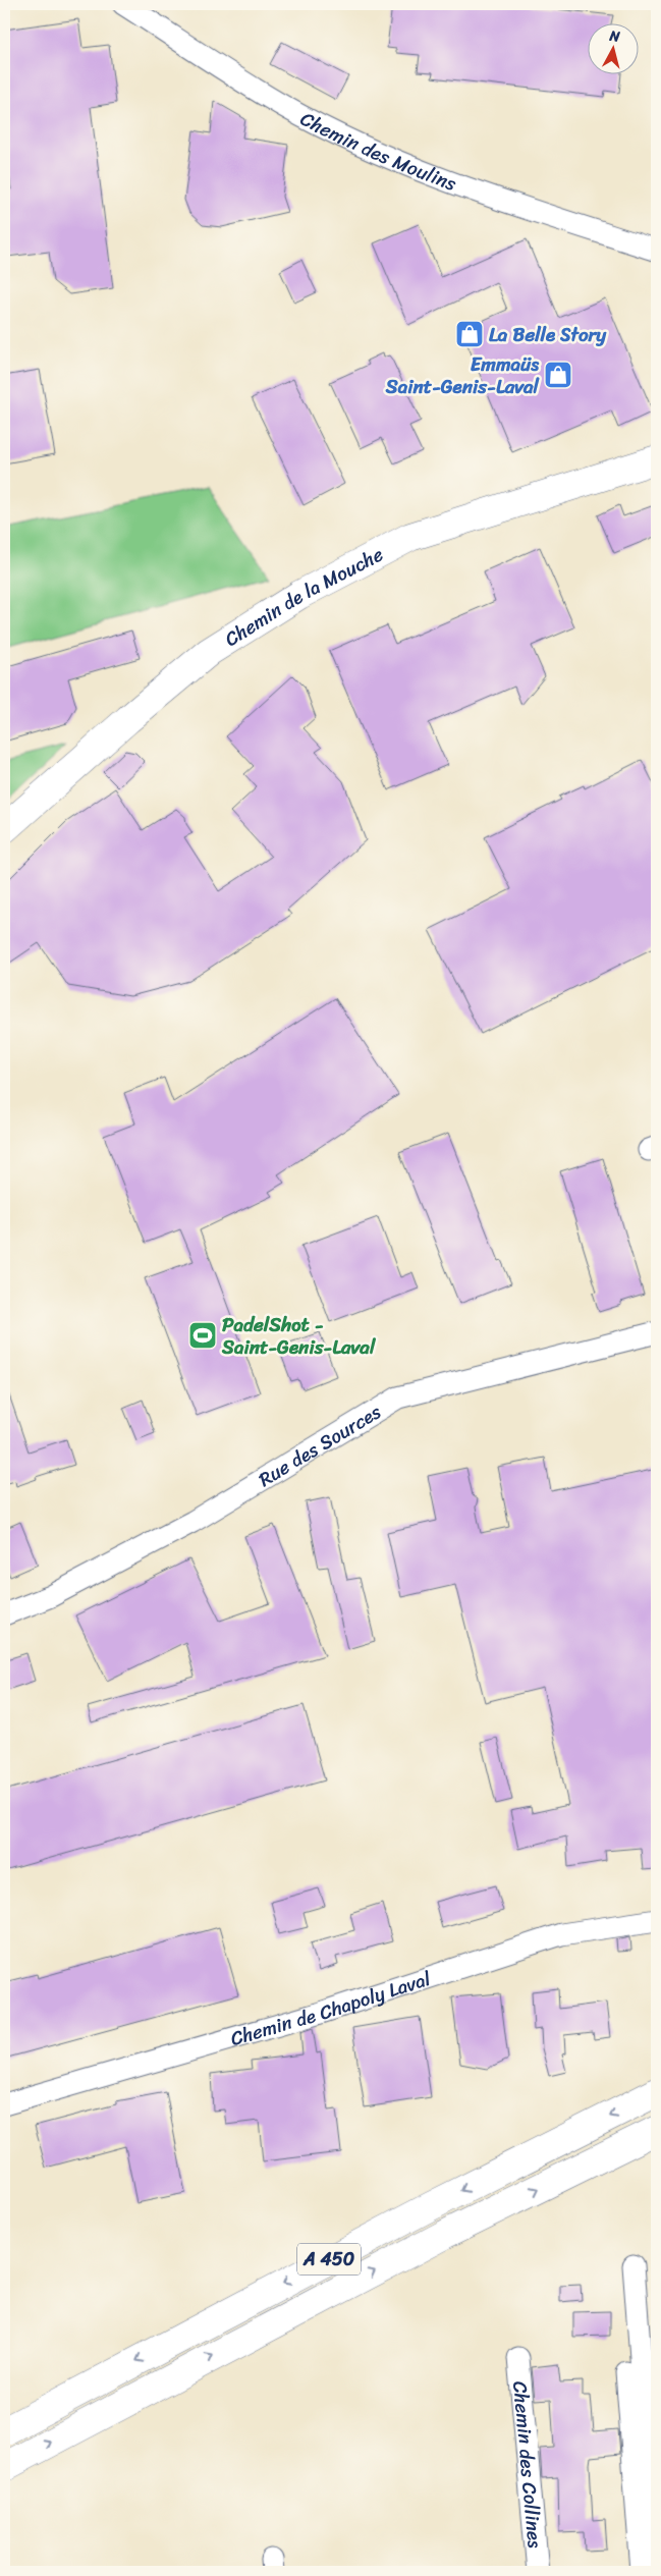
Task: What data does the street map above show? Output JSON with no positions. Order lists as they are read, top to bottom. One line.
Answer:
{"streets":{"main road":["Chemin de la Mouche","A 450"],"street":["Chemin des Moulins","Rue des Sources","Chemin de Chapoly Laval","Chemin des Collines"]},"places":{"shop":["La Belle Story","Emmaüs Saint-Genis-Laval"],"sports":["PadelShot - Saint-Genis-Laval"]},"north":"top"}
